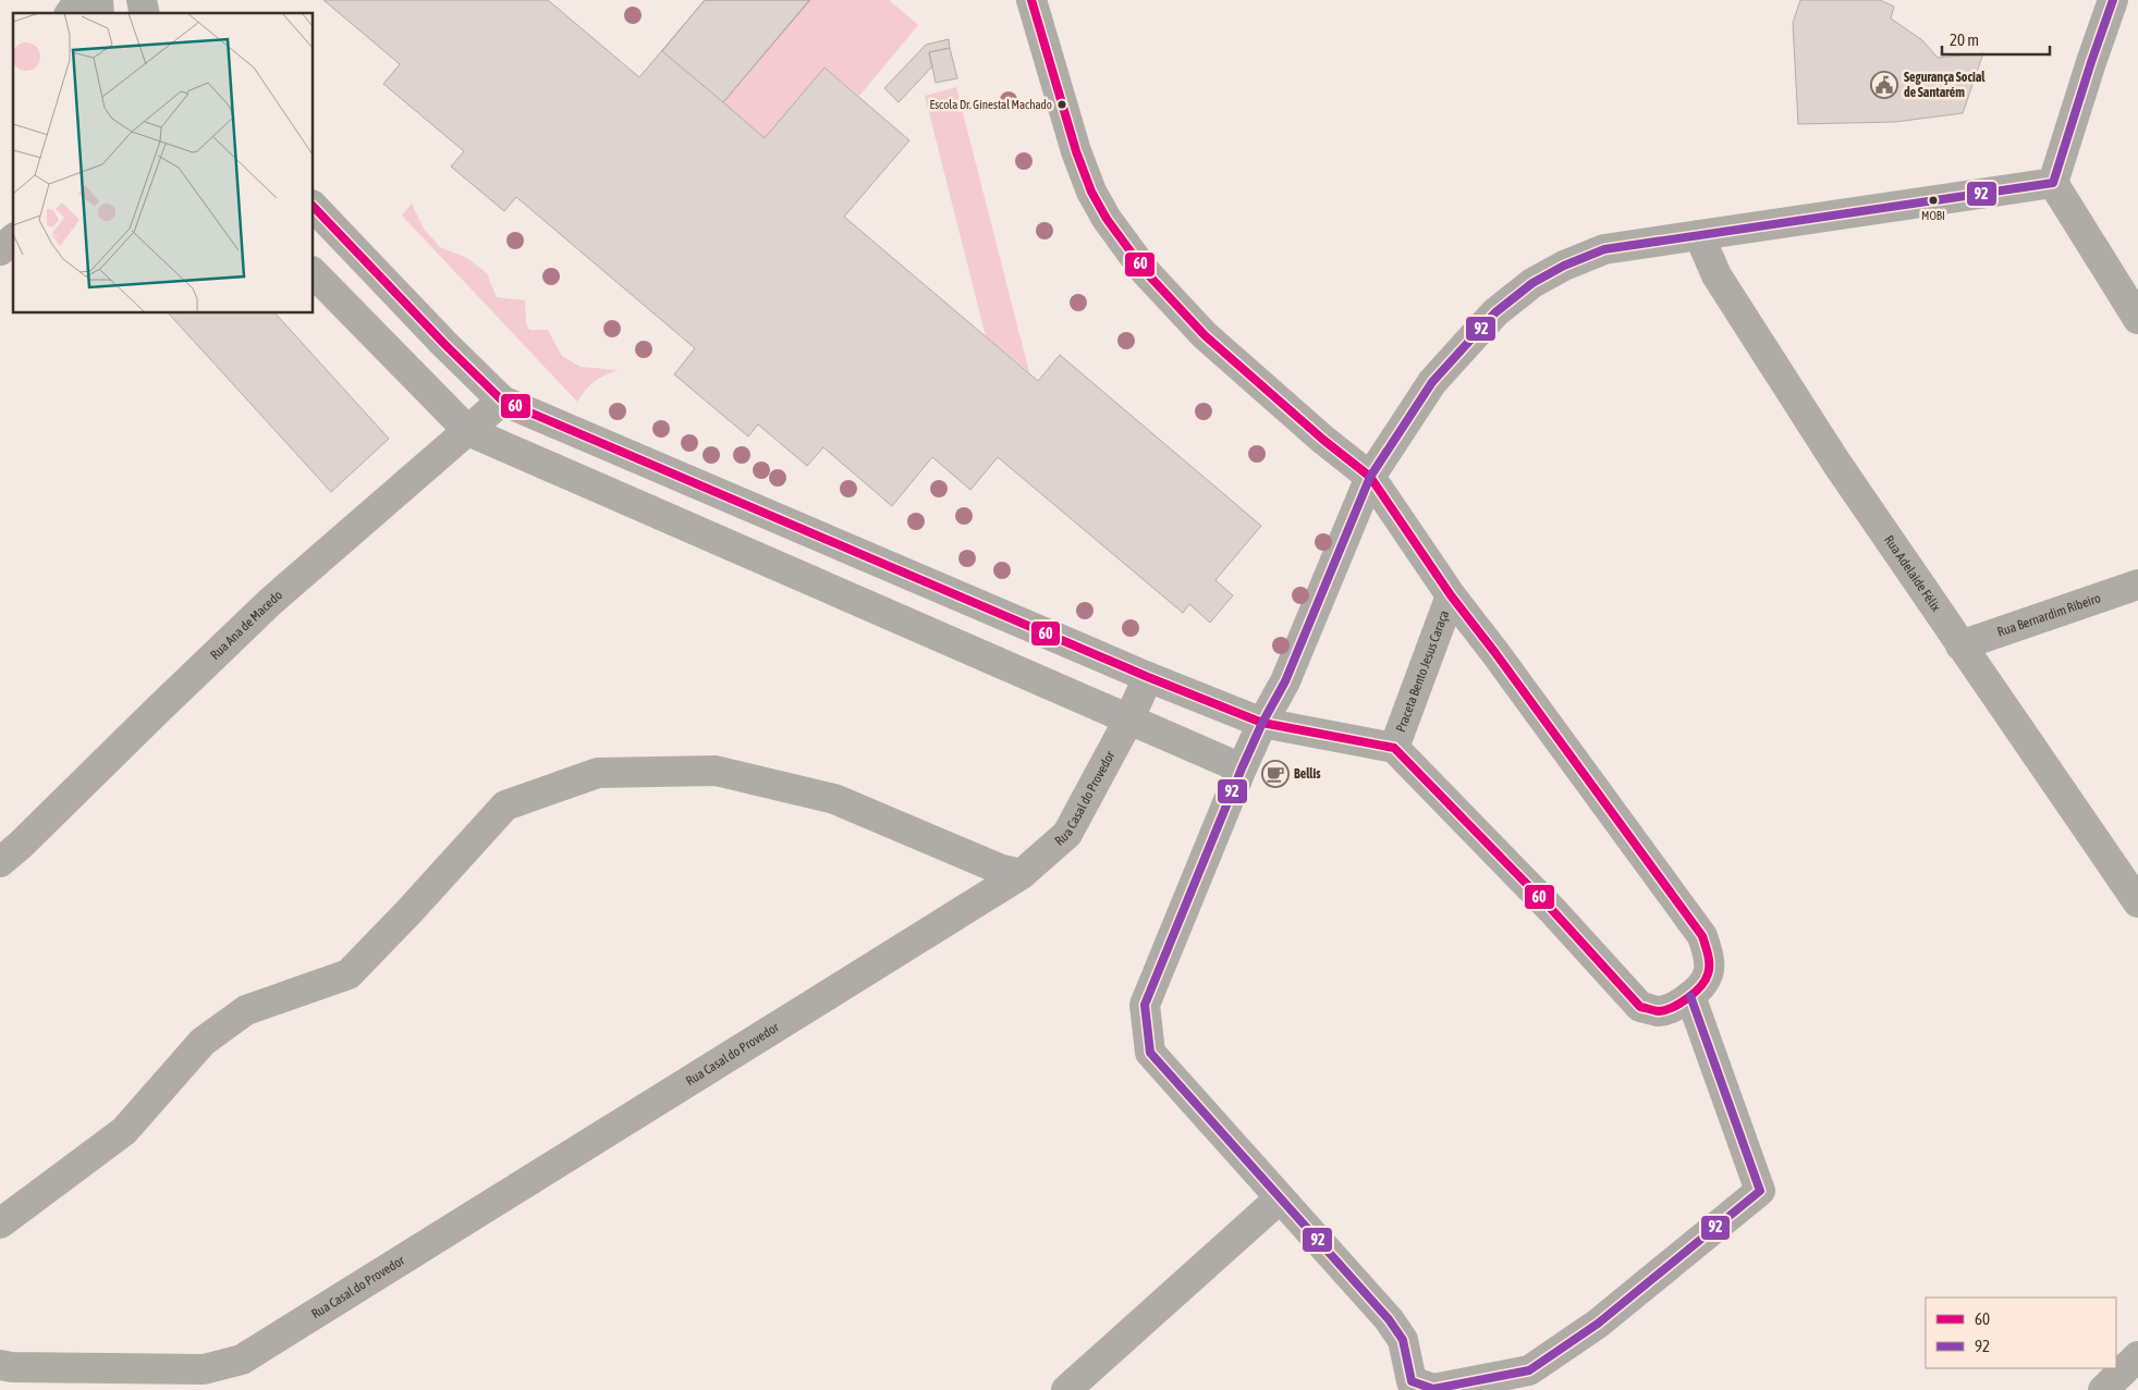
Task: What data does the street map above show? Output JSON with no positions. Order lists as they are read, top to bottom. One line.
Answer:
{"streets":{"street":["Rua Adelaide Félix","Rua Bernardim Ribeiro","Rua Ana de Macedo","Praceta Bento Jesus Caraça","Rua Casal do Provedor"]},"crossings":[["Rua Adelaide Félix","Rua Bernardim Ribeiro"],["Rua Ana de Macedo","Praceta Bento Jesus Caraça"],["Praceta Bento Jesus Caraça","Rua Casal do Provedor"]],"places":{"public building":["Segurança Social de Santarém"],"other":["Escola Dr. Ginestal Machado","MOBI"],"cafe":["Bellis"]},"lines":["transit line 60","transit line 92"],"legend":["60","92"],"scale_bar":"20 m"}
